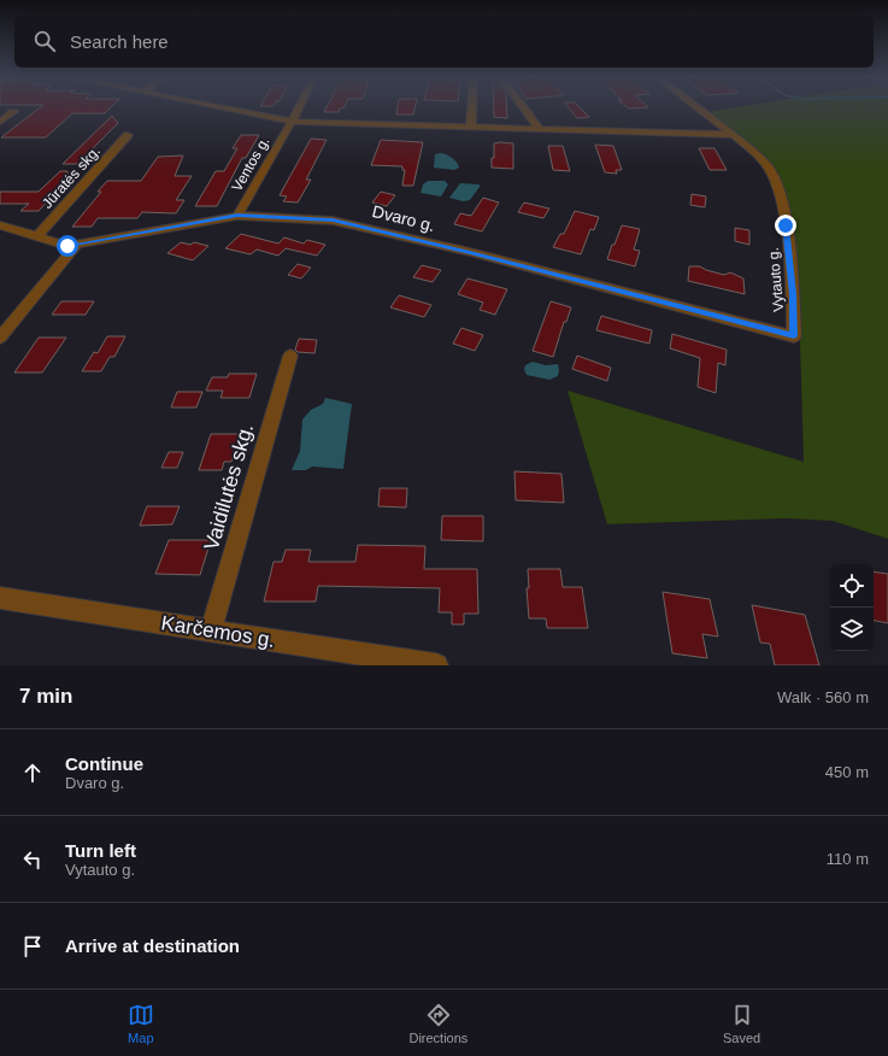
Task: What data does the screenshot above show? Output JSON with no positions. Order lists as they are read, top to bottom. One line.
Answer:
{"streets":{"street":["Ventos g.","Jūratės skg.","Dvaro g.","Vytauto g.","Vaidilutės skg.","Karčemos g."]},"crossings":[["Ventos g.","Dvaro g."],["Jūratės skg.","Dvaro g."],["Dvaro g.","Vytauto g."],["Vaidilutės skg.","Karčemos g."]],"page":{"search":"Search here","heading":["7 min","Walk · 560 m"],"list":[["Continue","Dvaro g.","450 m"],["Turn left","Vytauto g.","110 m"],"Arrive at destination"],"nav":["Map","Directions","Saved"]}}
